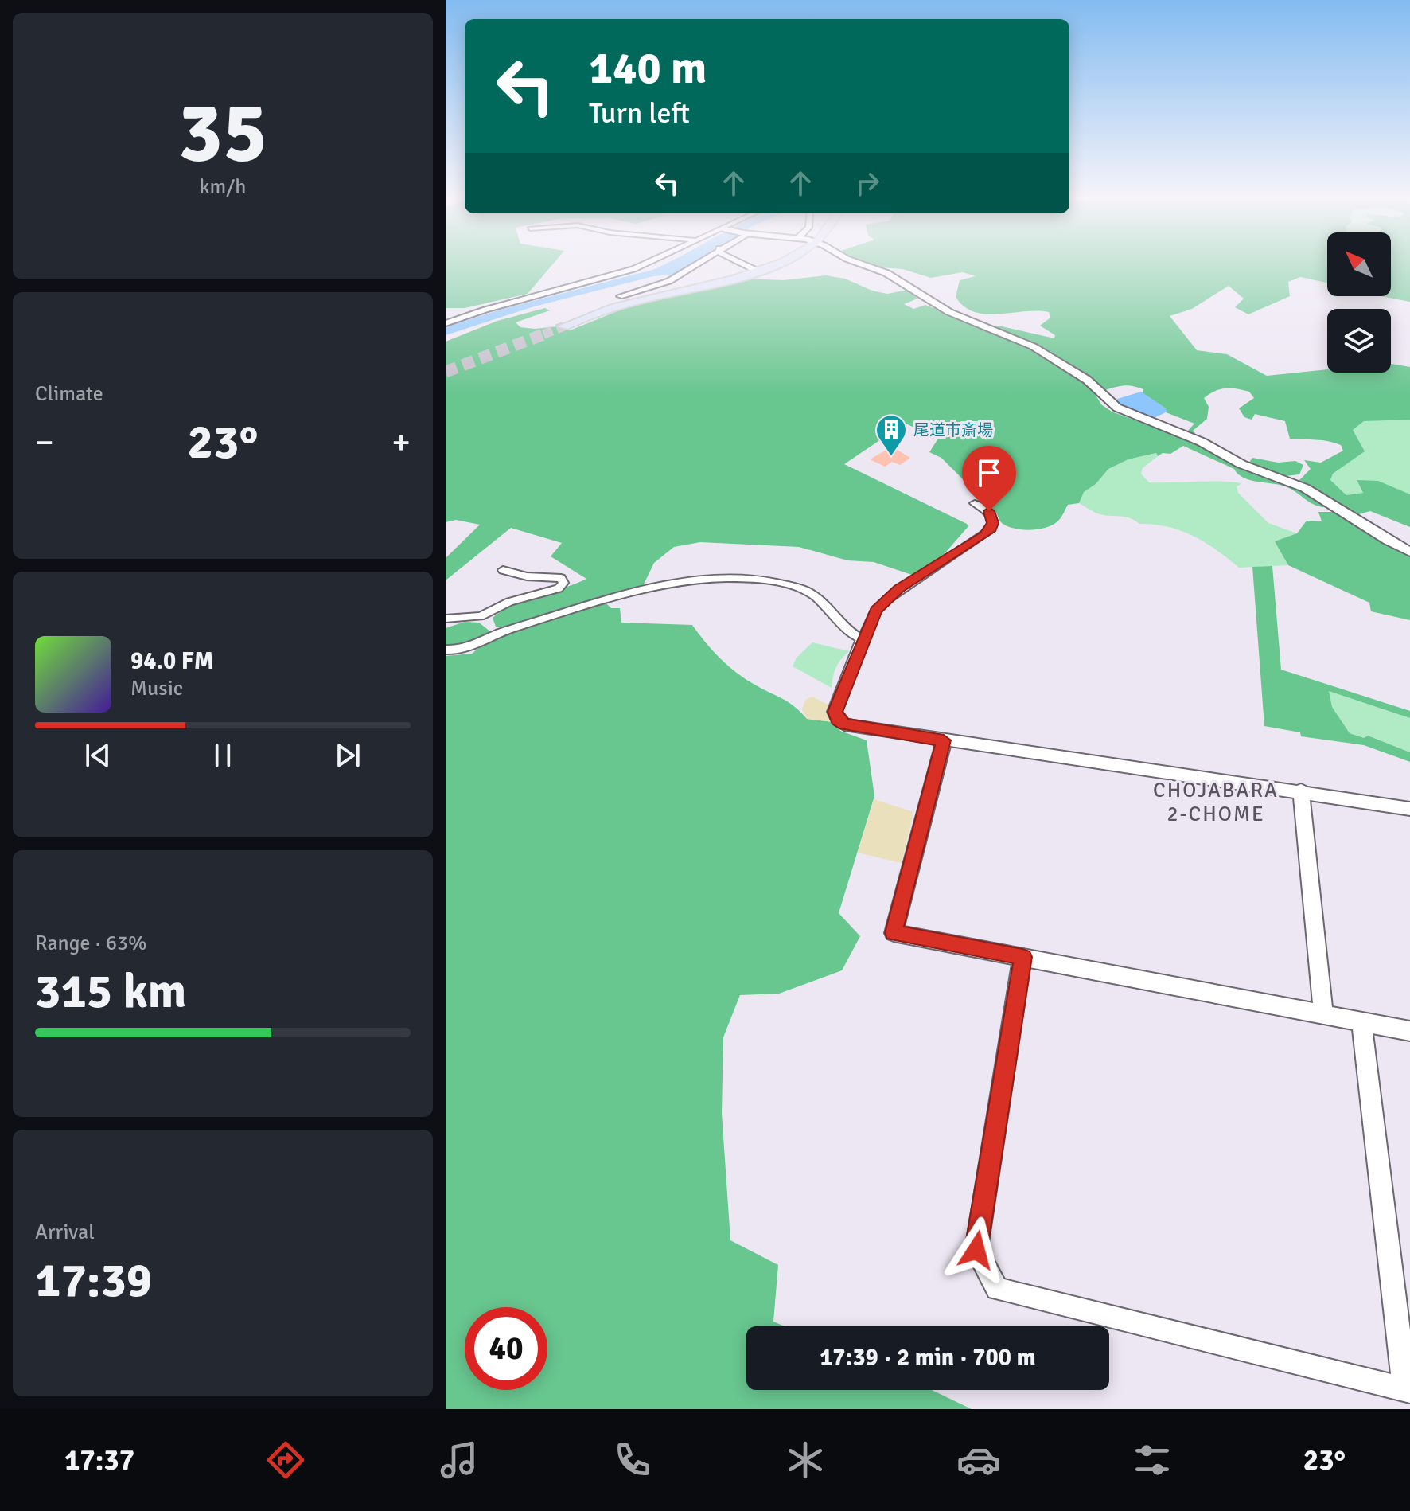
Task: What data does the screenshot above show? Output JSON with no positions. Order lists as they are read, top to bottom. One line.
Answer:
{"districts":["CHOJABARA 2-CHOME"],"places":{"building":["尾道市斎場"]},"north":"top left","page":{"tile":[["35","km/h"],"Climate",["Range · 63%","315 km"],["Arrival","17:39"]],"turn":["140 m","Turn left"],"heat":["−","23°","+"],"song":["94.0 FM","Music"],"limit":"40","trip":"17:39 · 2 min · 700 m","tabs":["17:37","23°"]}}
